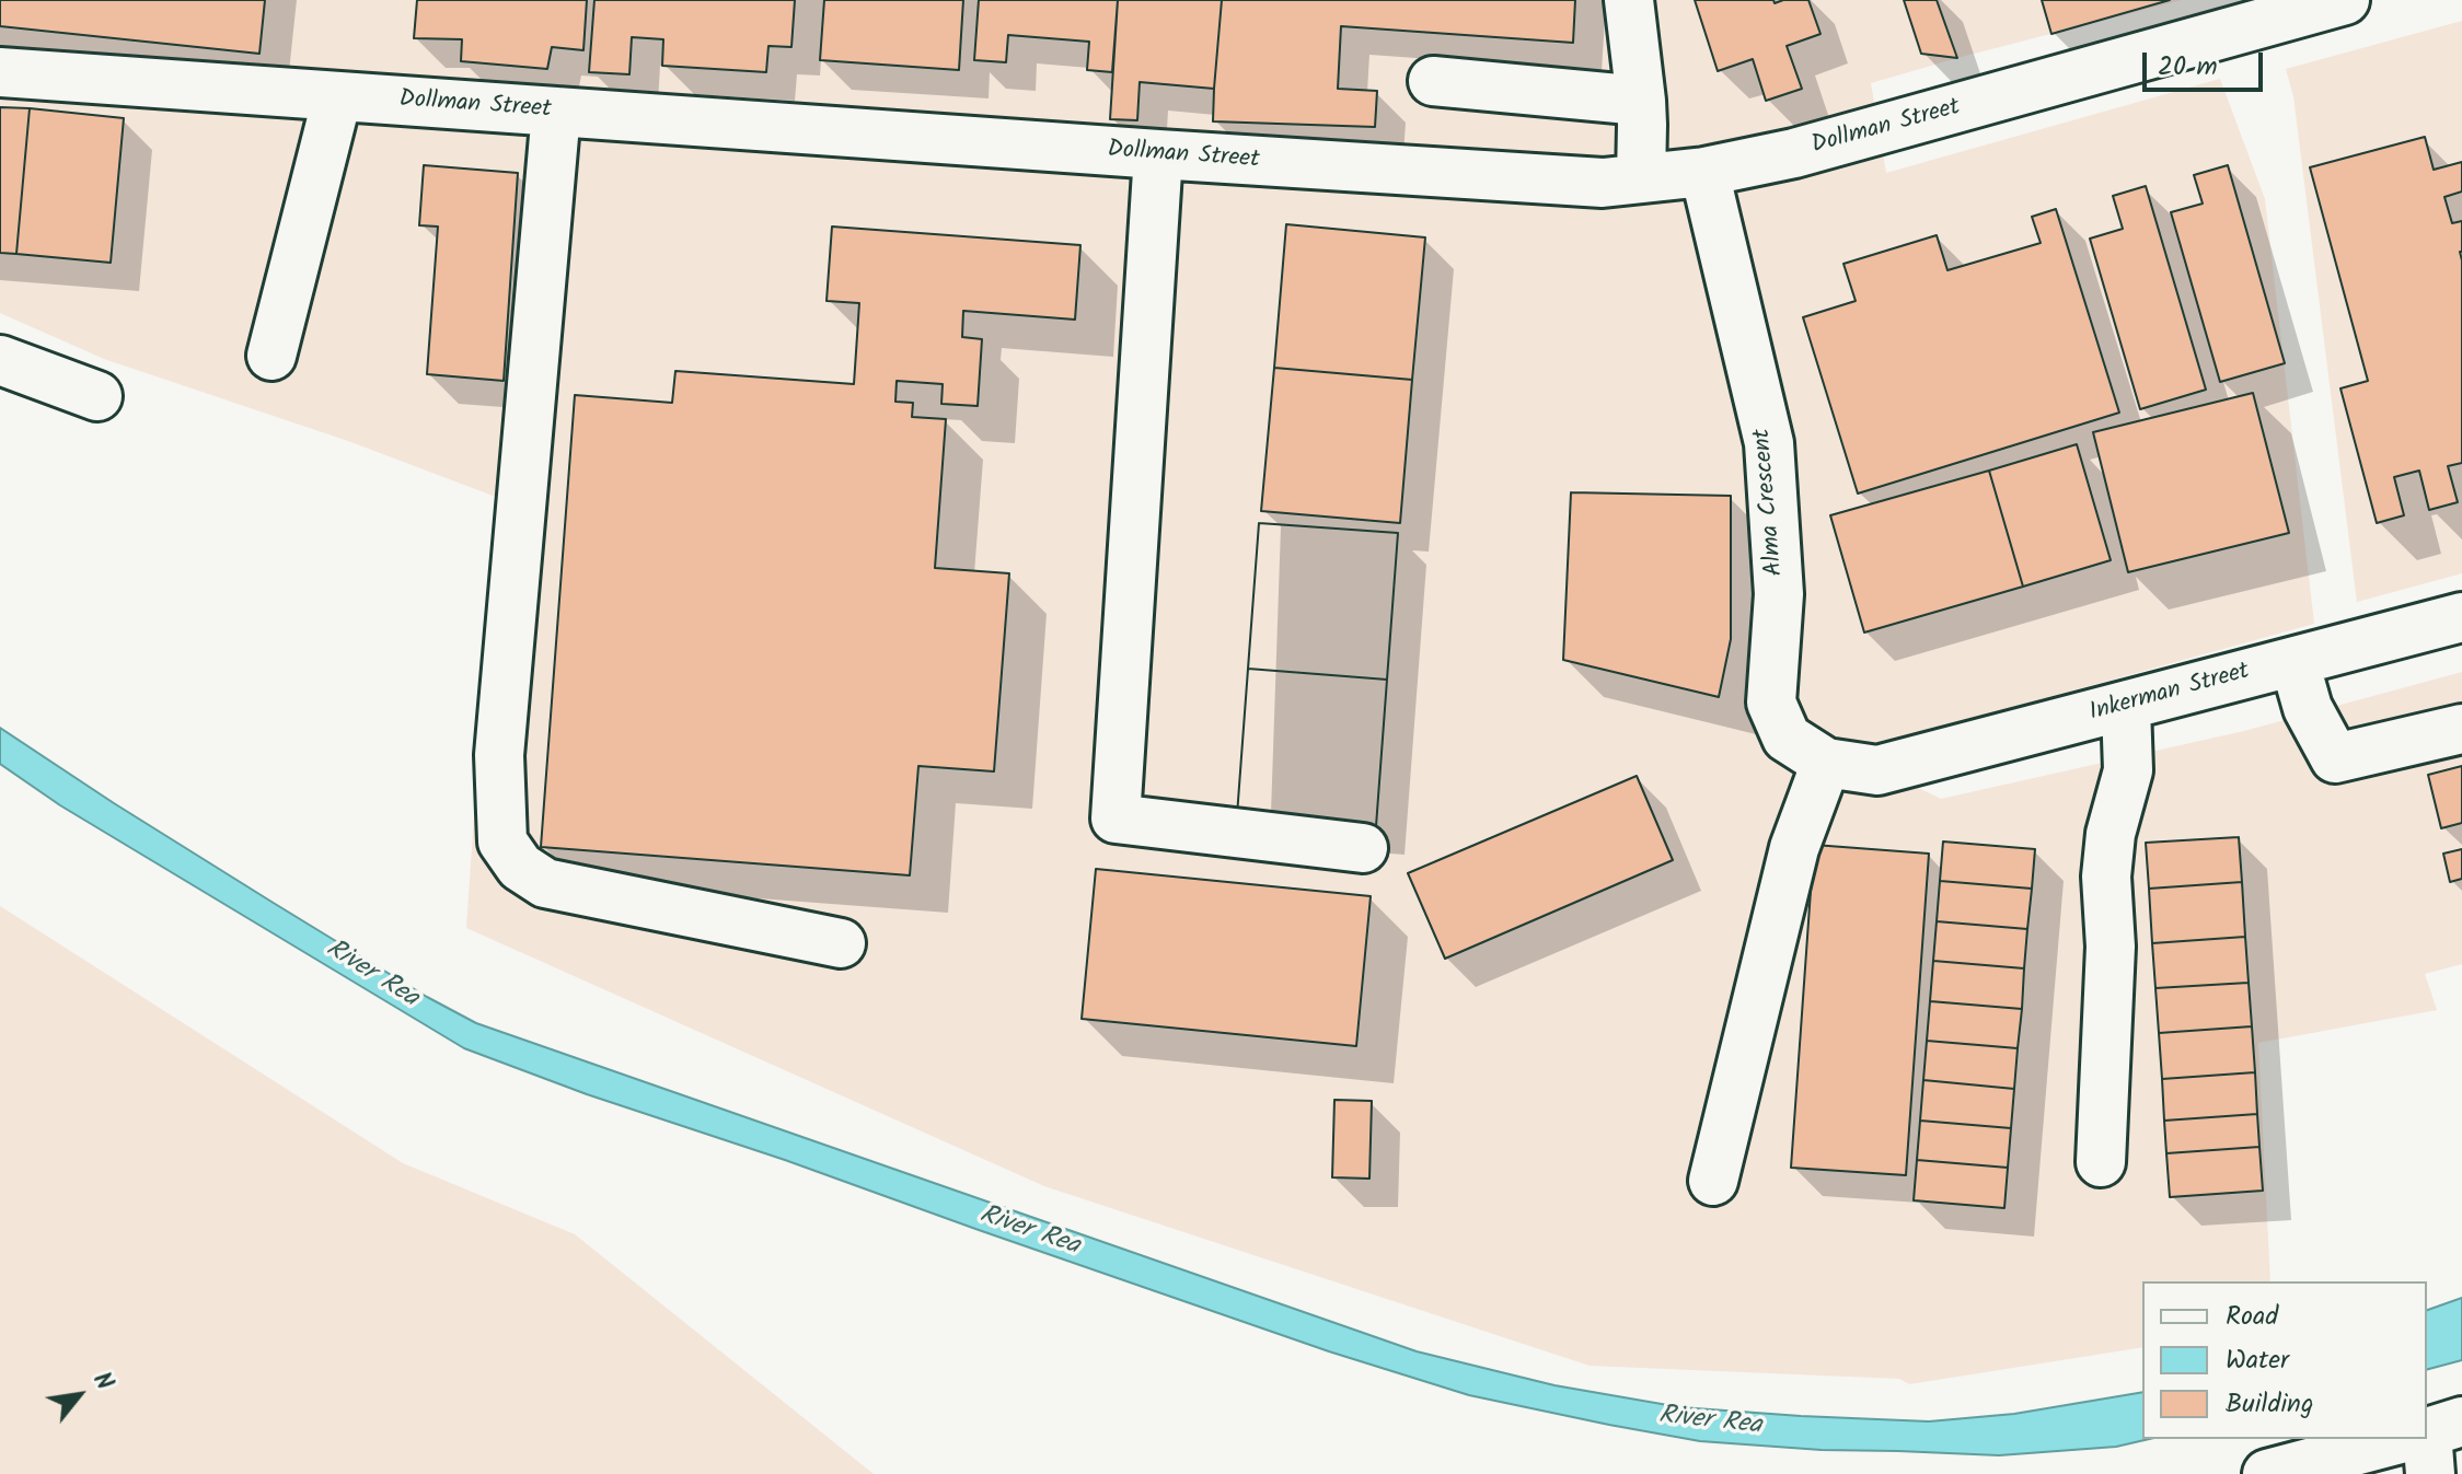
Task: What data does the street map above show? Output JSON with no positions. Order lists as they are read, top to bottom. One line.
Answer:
{"streets":{"street":["Dollman Street","Alma Crescent","Inkerman Street"]},"crossings":[["Dollman Street","Alma Crescent"],["Alma Crescent","Inkerman Street"]],"water":["River Rea"],"legend":["Road","Water","Building"],"scale_bar":"20 m","north":"top right"}
